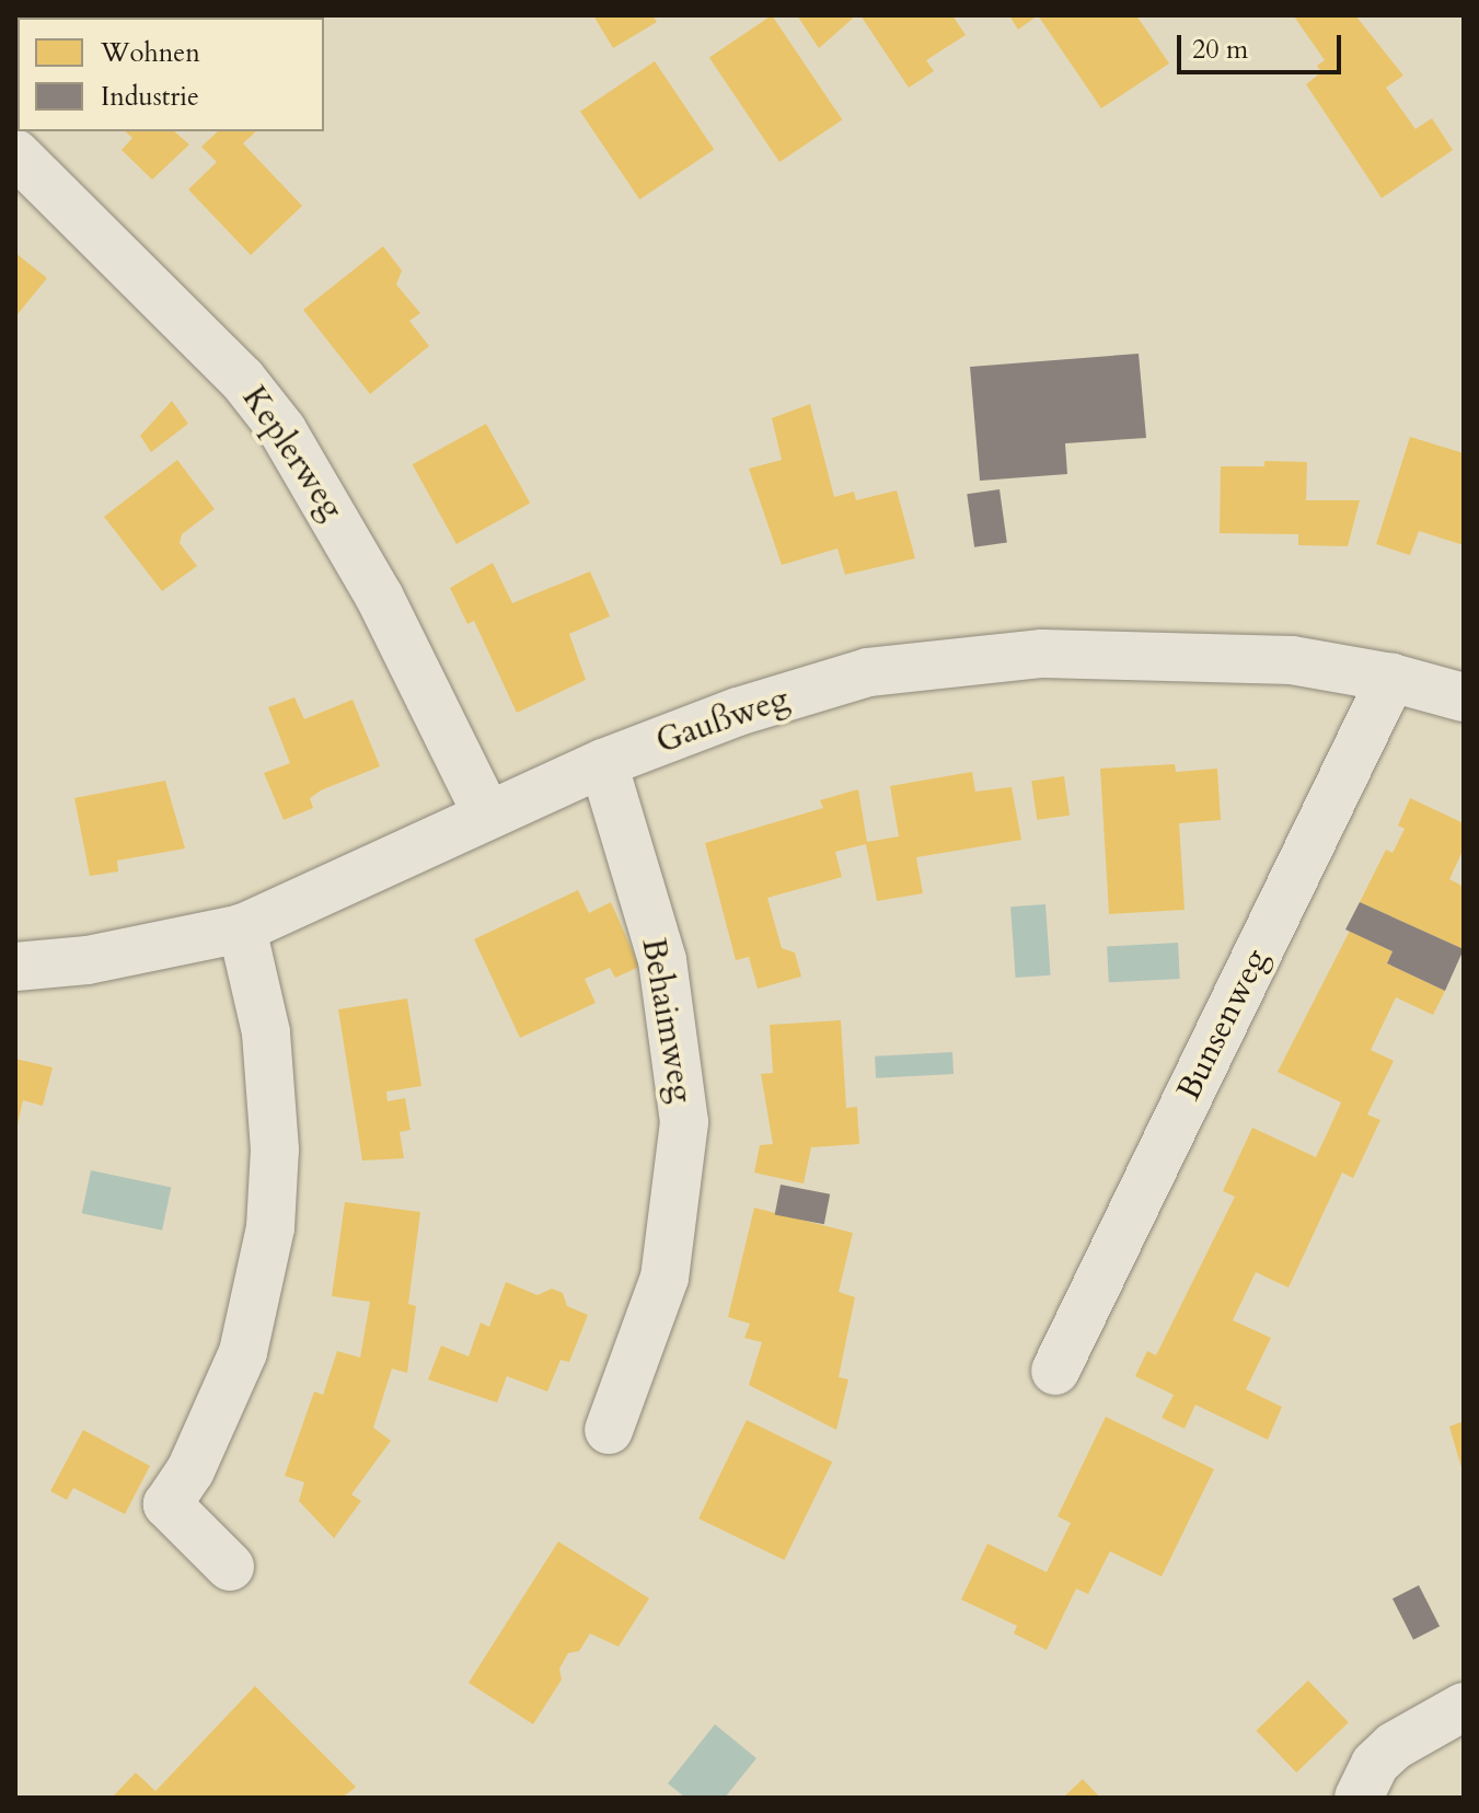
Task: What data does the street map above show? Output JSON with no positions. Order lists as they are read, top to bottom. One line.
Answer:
{"streets":{"street":["Keplerweg","Gaußweg","Behaimweg","Bunsenweg"]},"crossings":[["Keplerweg","Gaußweg"],["Gaußweg","Behaimweg"],["Gaußweg","Bunsenweg"]],"legend":["Wohnen","Industrie"],"scale_bar":"20 m"}
